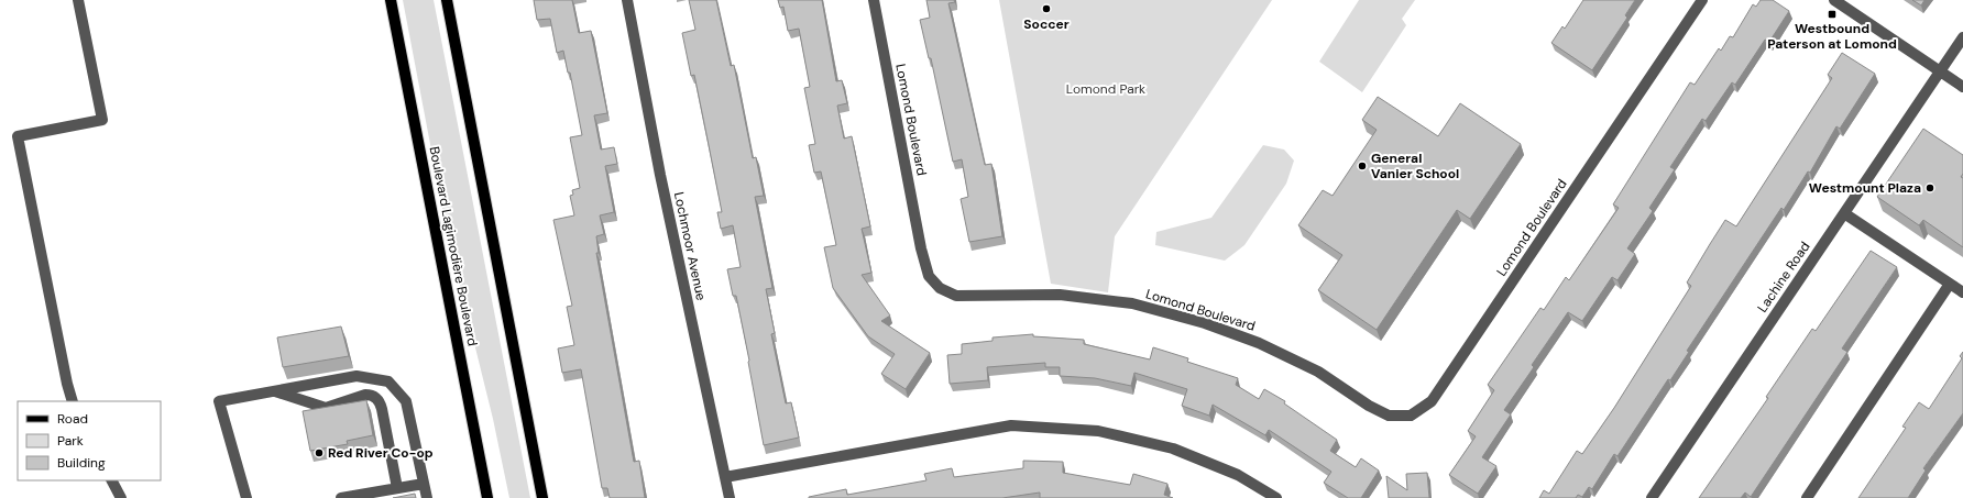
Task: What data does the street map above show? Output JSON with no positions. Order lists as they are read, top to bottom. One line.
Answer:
{"streets":{"main road":["Boulevard Lagimodière Boulevard"],"street":["Lomond Boulevard","Lochmoor Avenue","Lachine Road"]},"parks":["Lomond Park"],"places":{"other":["Soccer","General Vanier School","Westmount Plaza","Red River Co-op"],"transit":["Westbound Paterson at Lomond"]},"legend":["Road","Park","Building"]}
